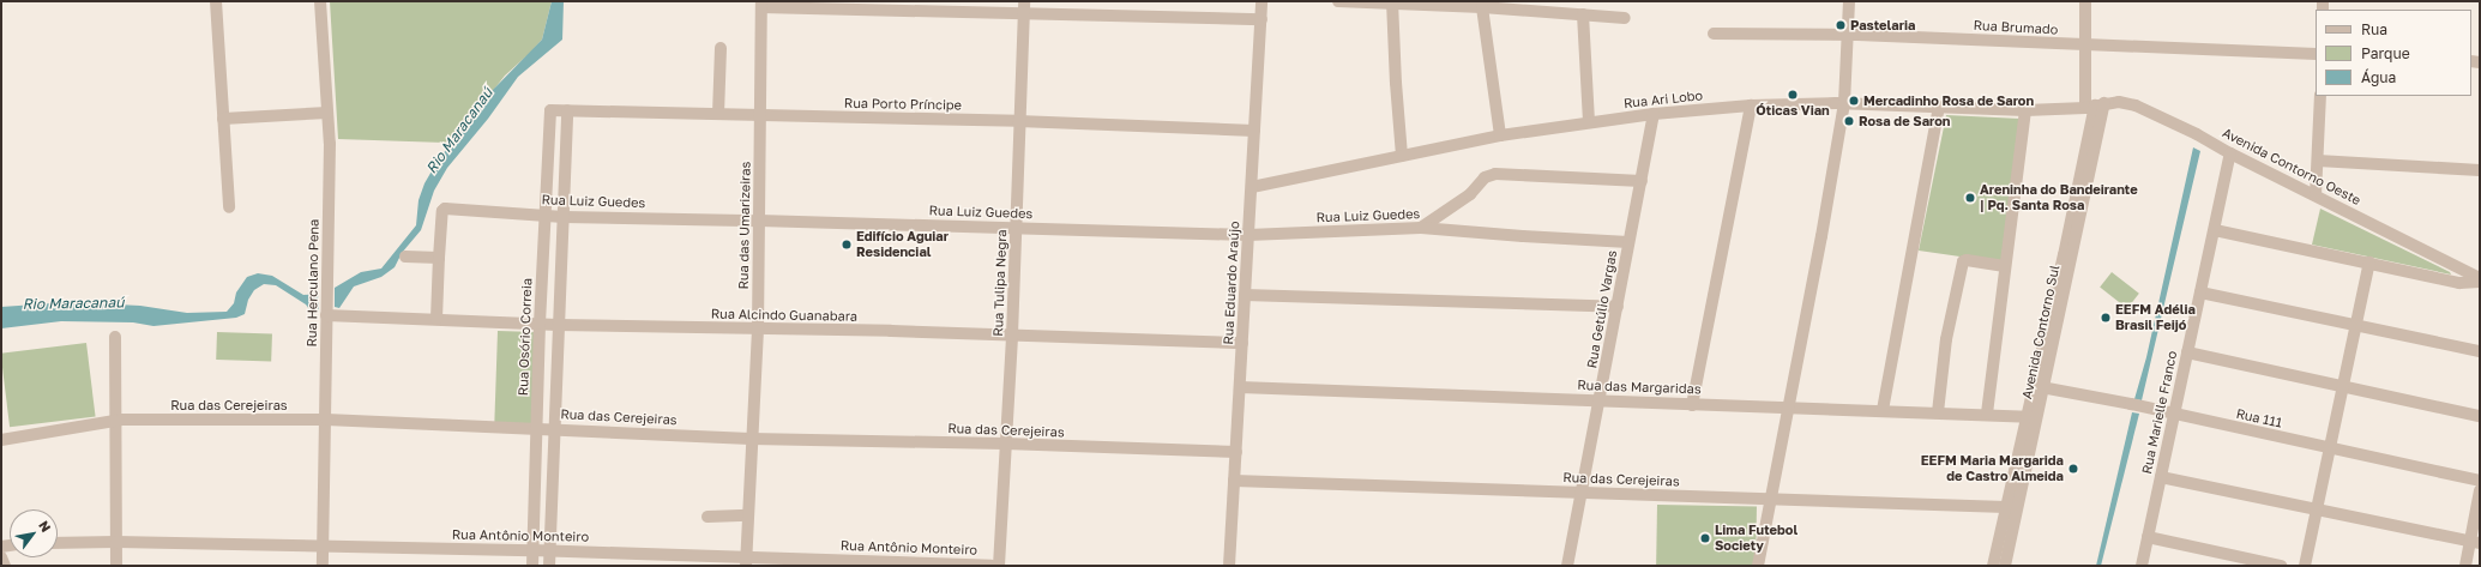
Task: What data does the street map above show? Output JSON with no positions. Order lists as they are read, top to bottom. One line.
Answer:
{"streets":{"street":["Rua Brumado","Rua Ari Lobo","Rua Porto Príncipe","Avenida Contorno Oeste","Rua Luiz Guedes","Rua das Umarizeiras","Rua Herculano Pena","Rua Tulipa Negra","Rua Eduardo Araújo","Rua Getúlio Vargas","Rua Alcindo Guanabara","Avenida Contorno Sul","Rua Osório Correia","Rua das Margaridas","Rua das Cerejeiras","Rua Marielle Franco","Rua 111","Rua Antônio Monteiro"]},"crossings":[["Rua Brumado","Avenida Contorno Sul"],["Rua Ari Lobo","Avenida Contorno Oeste"],["Rua Ari Lobo","Rua Eduardo Araújo"],["Rua Ari Lobo","Rua Getúlio Vargas"],["Rua Ari Lobo","Avenida Contorno Sul"],["Rua Porto Príncipe","Rua das Umarizeiras"],["Rua Porto Príncipe","Rua Tulipa Negra"],["Rua Porto Príncipe","Rua Eduardo Araújo"],["Rua Porto Príncipe","Rua Osório Correia"],["Avenida Contorno Oeste","Avenida Contorno Sul"],["Avenida Contorno Oeste","Rua Marielle Franco"],["Rua Luiz Guedes","Rua das Umarizeiras"],["Rua Luiz Guedes","Rua Tulipa Negra"],["Rua Luiz Guedes","Rua Eduardo Araújo"],["Rua Luiz Guedes","Rua Getúlio Vargas"],["Rua Luiz Guedes","Rua Alcindo Guanabara"],["Rua Luiz Guedes","Rua Osório Correia"],["Rua das Umarizeiras","Rua Alcindo Guanabara"],["Rua das Umarizeiras","Rua das Cerejeiras"],["Rua das Umarizeiras","Rua Antônio Monteiro"],["Rua Herculano Pena","Rua Alcindo Guanabara"],["Rua Herculano Pena","Rua das Cerejeiras"],["Rua Herculano Pena","Rua Antônio Monteiro"],["Rua Tulipa Negra","Rua Alcindo Guanabara"],["Rua Tulipa Negra","Rua das Cerejeiras"],["Rua Eduardo Araújo","Rua Alcindo Guanabara"],["Rua Eduardo Araújo","Rua das Margaridas"],["Rua Eduardo Araújo","Rua das Cerejeiras"],["Rua Getúlio Vargas","Rua das Margaridas"],["Rua Getúlio Vargas","Rua das Cerejeiras"],["Rua Alcindo Guanabara","Rua Osório Correia"],["Avenida Contorno Sul","Rua das Margaridas"],["Avenida Contorno Sul","Rua das Cerejeiras"],["Avenida Contorno Sul","Rua 111"],["Rua Osório Correia","Rua das Cerejeiras"],["Rua Osório Correia","Rua Antônio Monteiro"],["Rua Marielle Franco","Rua 111"]],"water":["Rio Maracanaú"],"places":["Pastelaria","Óticas Vian","Mercadinho Rosa de Saron","Rosa de Saron","Areninha do Bandeirante | Pq. Santa Rosa","Edifício Aguiar Residencial","EEFM Adélia Brasil Feijó","EEFM Maria Margarida de Castro Almeida","Lima Futebol Society"],"legend":["Rua","Parque","Água"],"north":"top right"}
